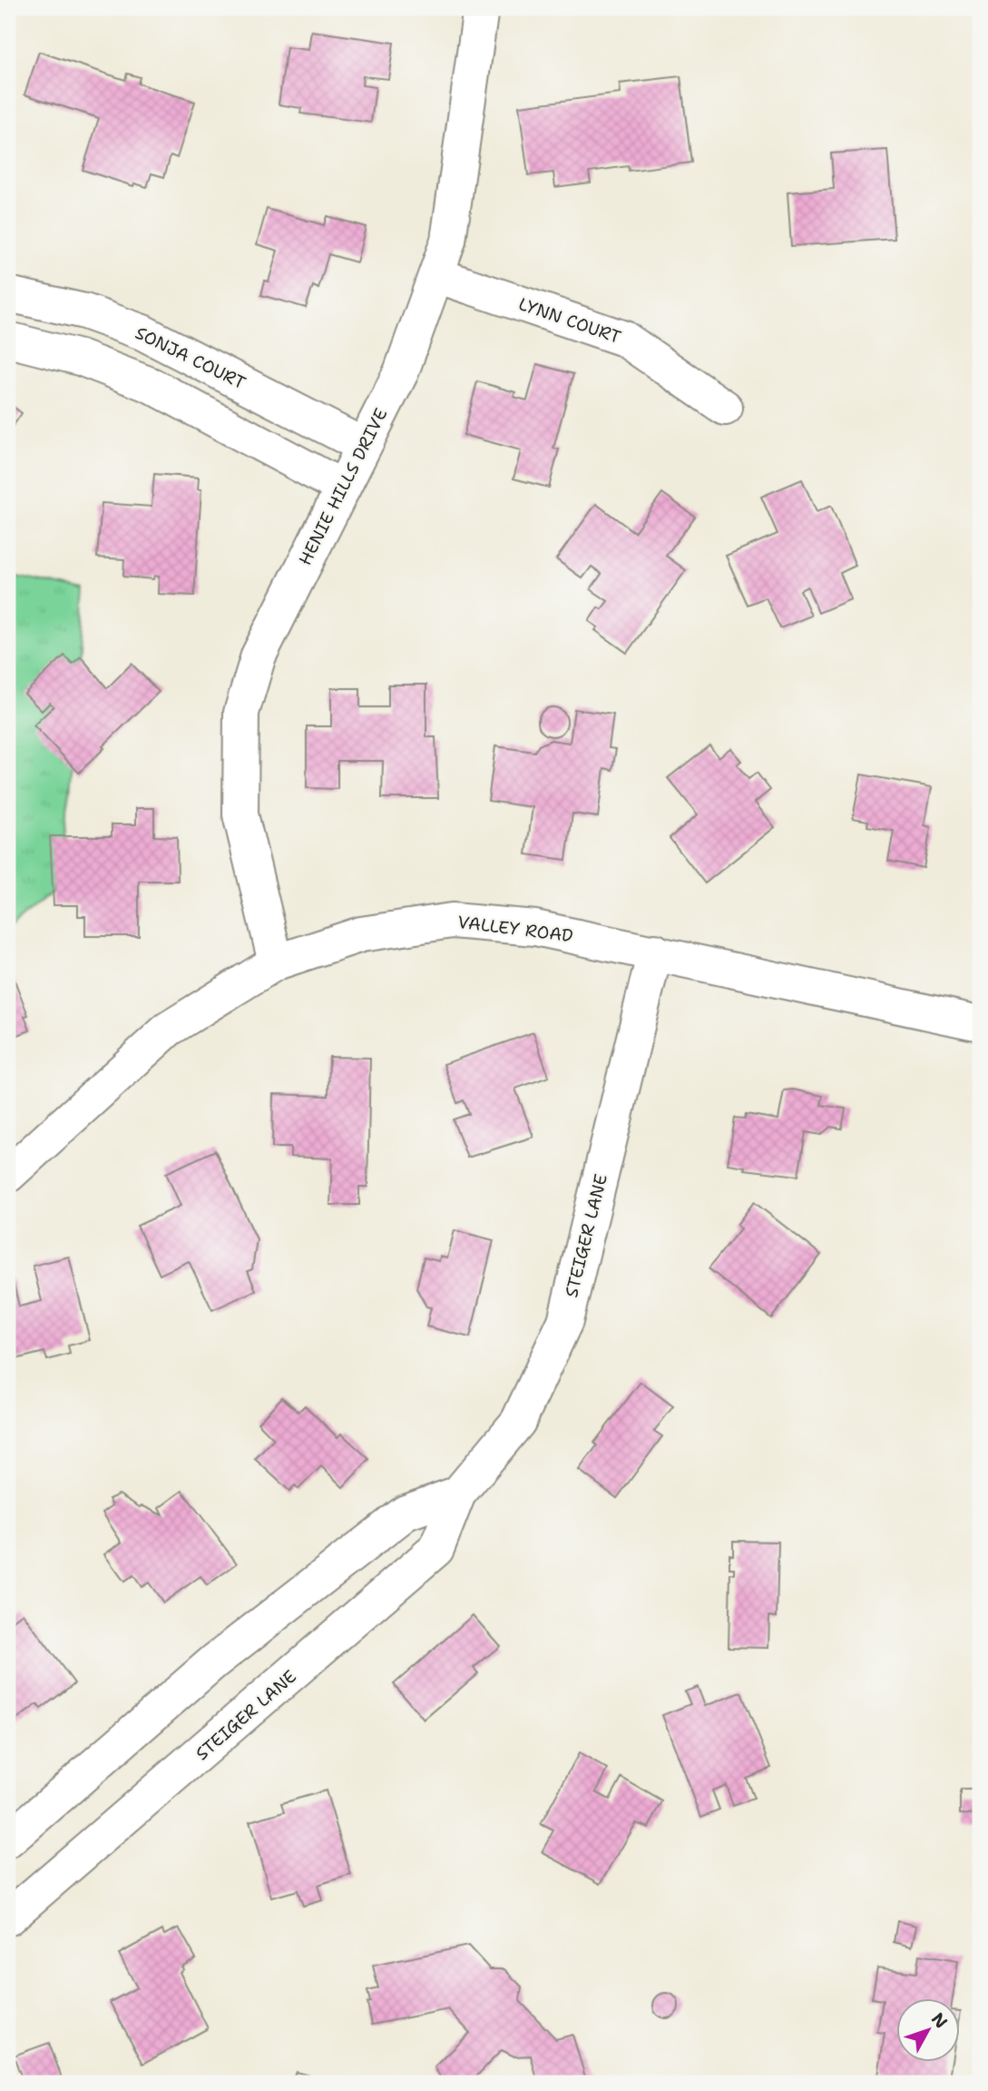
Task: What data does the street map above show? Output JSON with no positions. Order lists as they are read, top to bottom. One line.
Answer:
{"streets":{"street":["LYNN COURT","SONJA COURT","HENIE HILLS DRIVE","VALLEY ROAD","STEIGER LANE"]},"crossings":[["LYNN COURT","HENIE HILLS DRIVE"],["SONJA COURT","HENIE HILLS DRIVE"],["HENIE HILLS DRIVE","VALLEY ROAD"],["VALLEY ROAD","STEIGER LANE"]],"north":"top right"}
